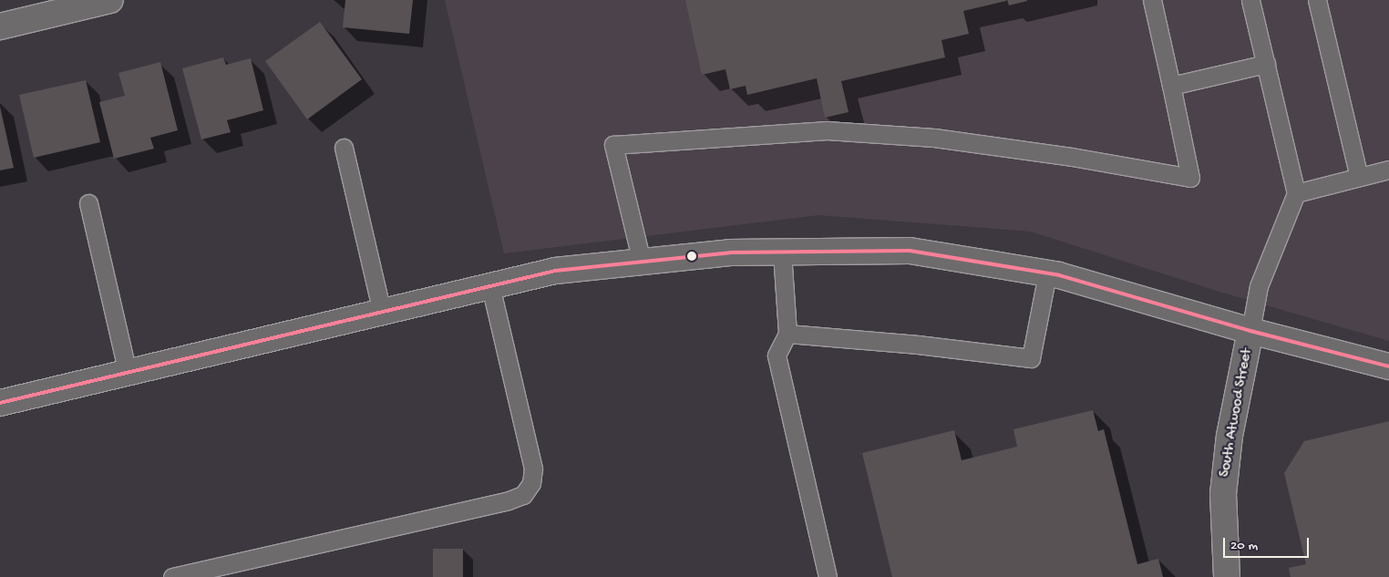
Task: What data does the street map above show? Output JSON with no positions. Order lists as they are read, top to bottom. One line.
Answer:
{"streets":{"street":["South Atwood Street"]},"scale_bar":"20 m"}
